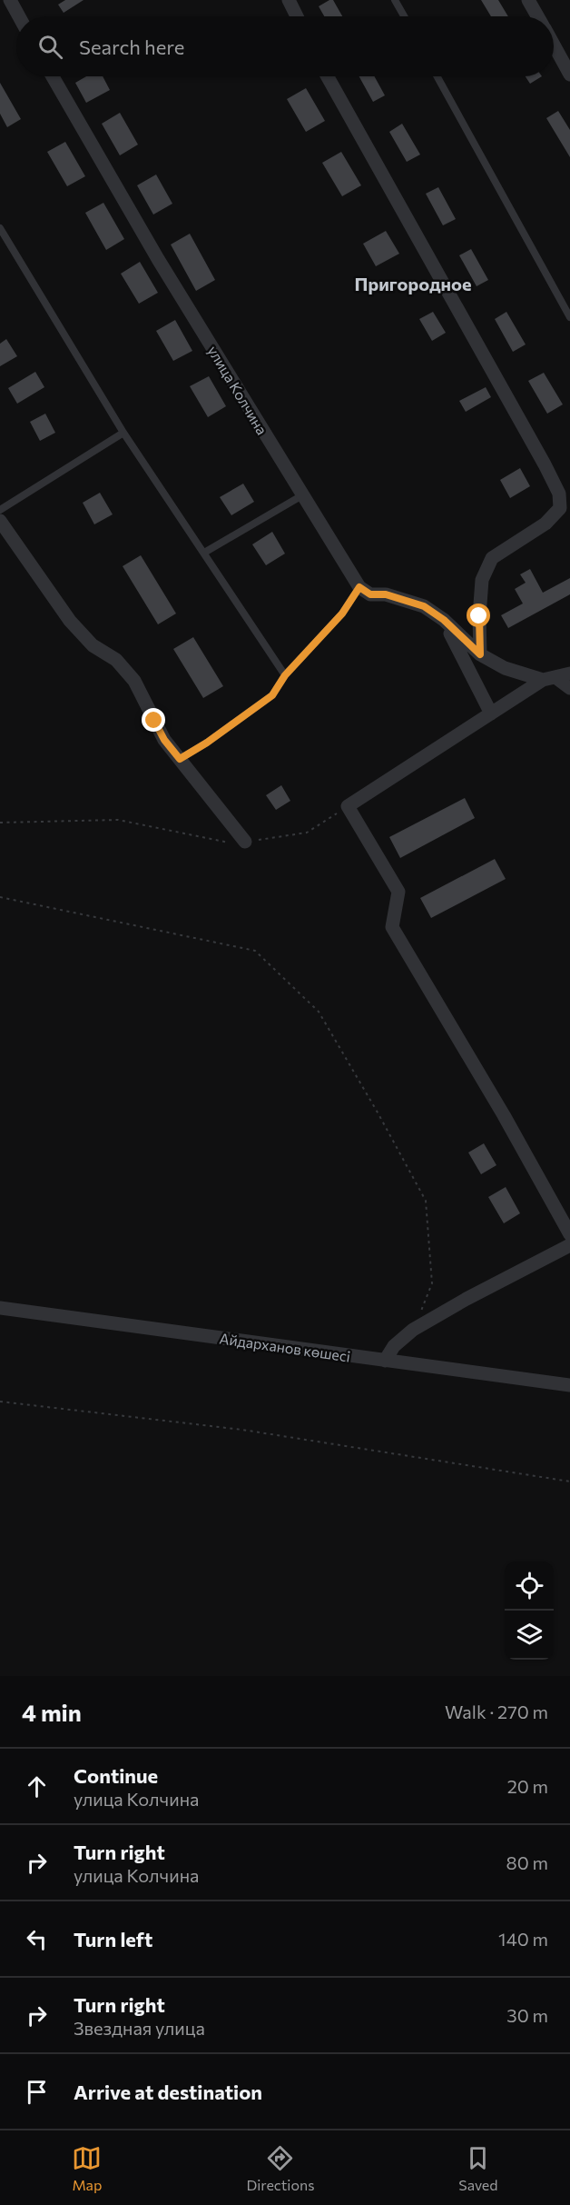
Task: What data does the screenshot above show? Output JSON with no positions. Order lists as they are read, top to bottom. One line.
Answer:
{"streets":{"street":["улица Колчина","Айдарханов көшесі"]},"districts":["Пригородное"],"page":{"search":"Search here","heading":["4 min","Walk · 270 m"],"list":[["Continue","улица Колчина","20 m"],["Turn right","улица Колчина","80 m"],["Turn left","140 m"],["Turn right","Звездная улица","30 m"],"Arrive at destination"],"nav":["Map","Directions","Saved"]}}
